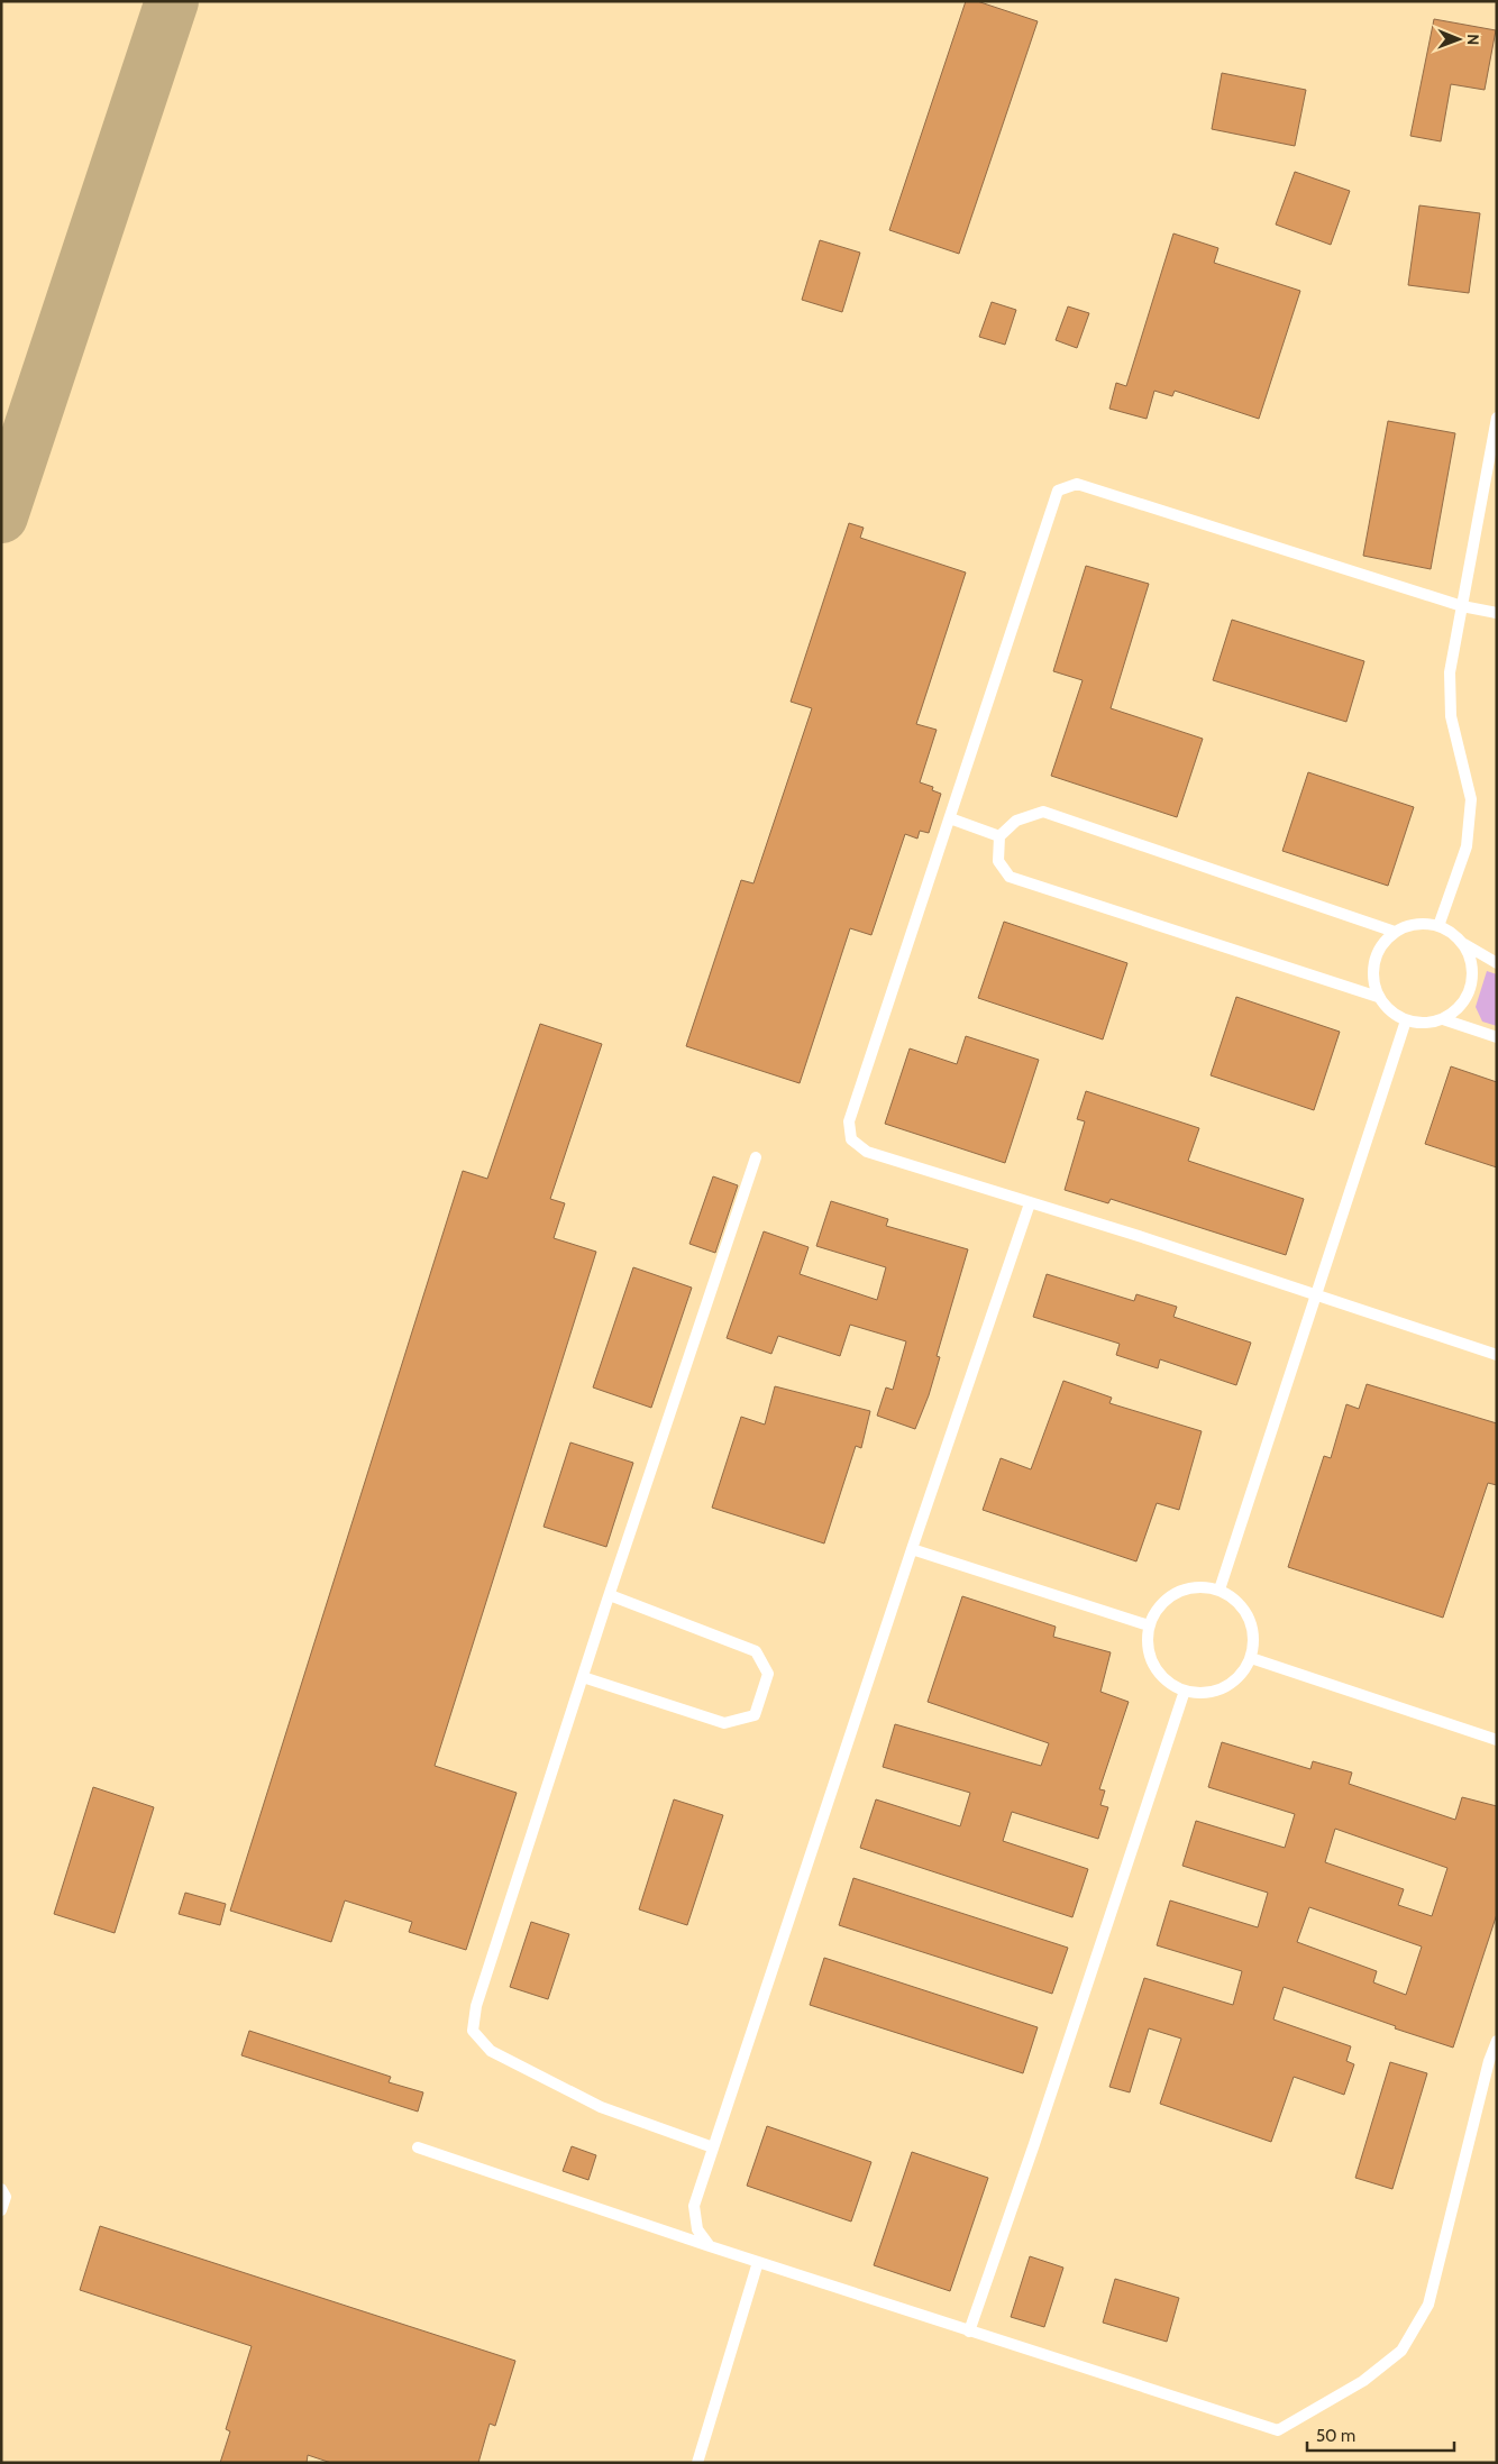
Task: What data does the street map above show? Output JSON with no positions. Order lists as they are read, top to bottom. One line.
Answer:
{"scale_bar":"50 m","north":"right"}
